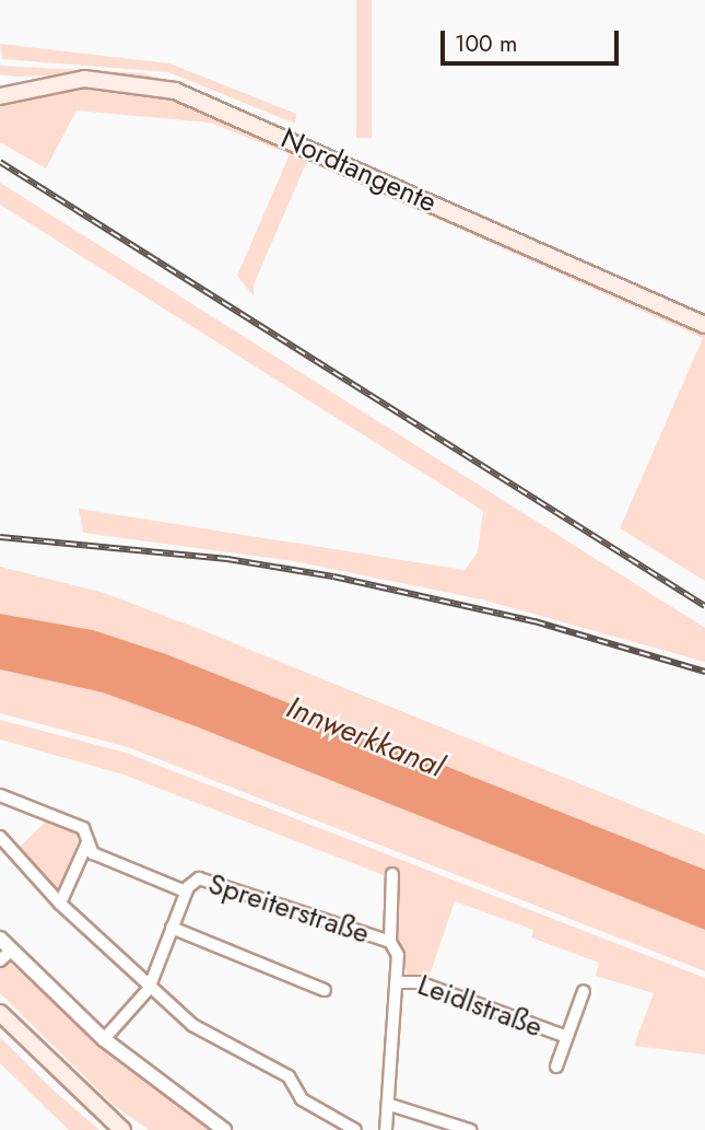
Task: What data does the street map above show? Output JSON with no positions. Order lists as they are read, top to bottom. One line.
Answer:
{"streets":{"main road":["Nordtangente"],"street":["Spreiterstraße","Leidlstraße"]},"crossings":[["Spreiterstraße","Leidlstraße"]],"water":["Innwerkkanal"],"scale_bar":"100 m"}
